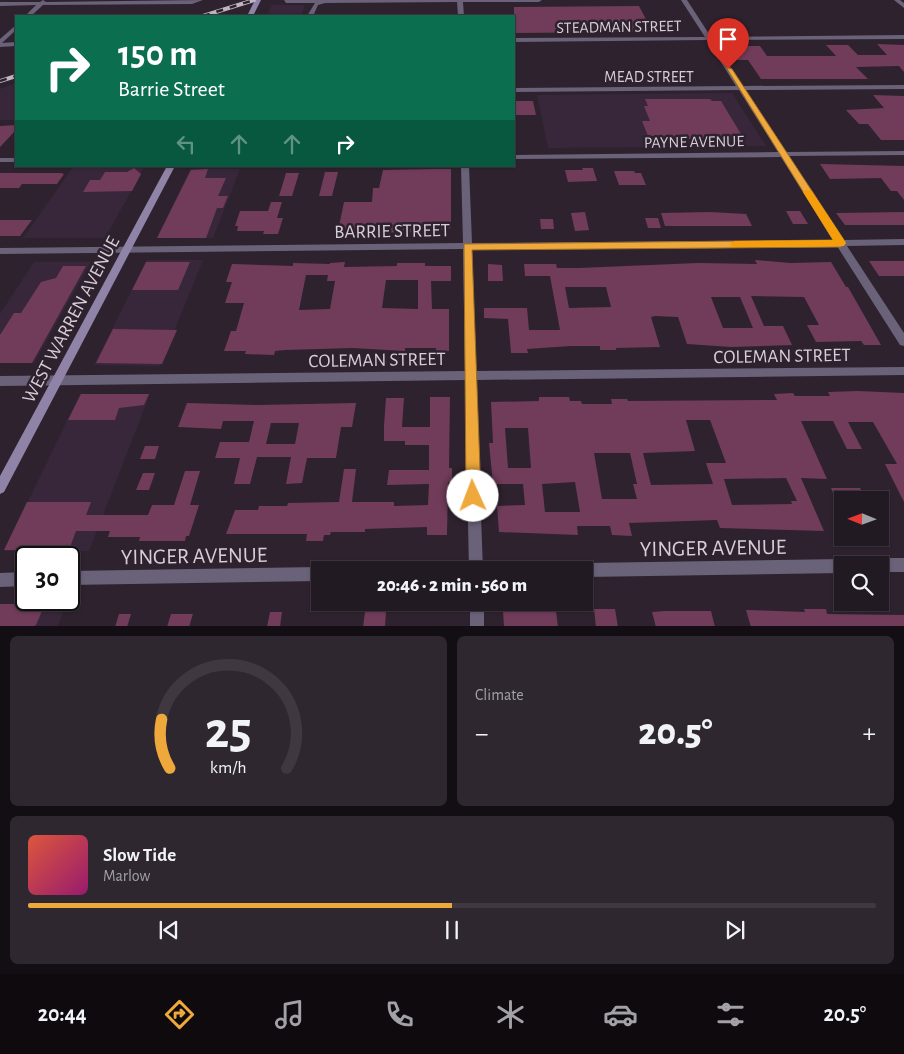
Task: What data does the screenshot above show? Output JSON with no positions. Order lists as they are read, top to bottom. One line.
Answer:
{"streets":{"main road":["WEST WARREN AVENUE"],"street":["STEADMAN STREET","MEAD STREET","PAYNE AVENUE","BARRIE STREET","COLEMAN STREET","YINGER AVENUE"]},"crossings":[["BARRIE STREET","WEST WARREN AVENUE"],["WEST WARREN AVENUE","COLEMAN STREET"]],"north":"left","page":{"turn":["150 m","Barrie Street"],"limit":"30","trip":"20:46 · 2 min · 560 m","tile":"Climate","heat":["−","20.5°","+"],"song":["Slow Tide","Marlow"],"tabs":["20:44","20.5°"],"gauge":["25","km/h"]}}
